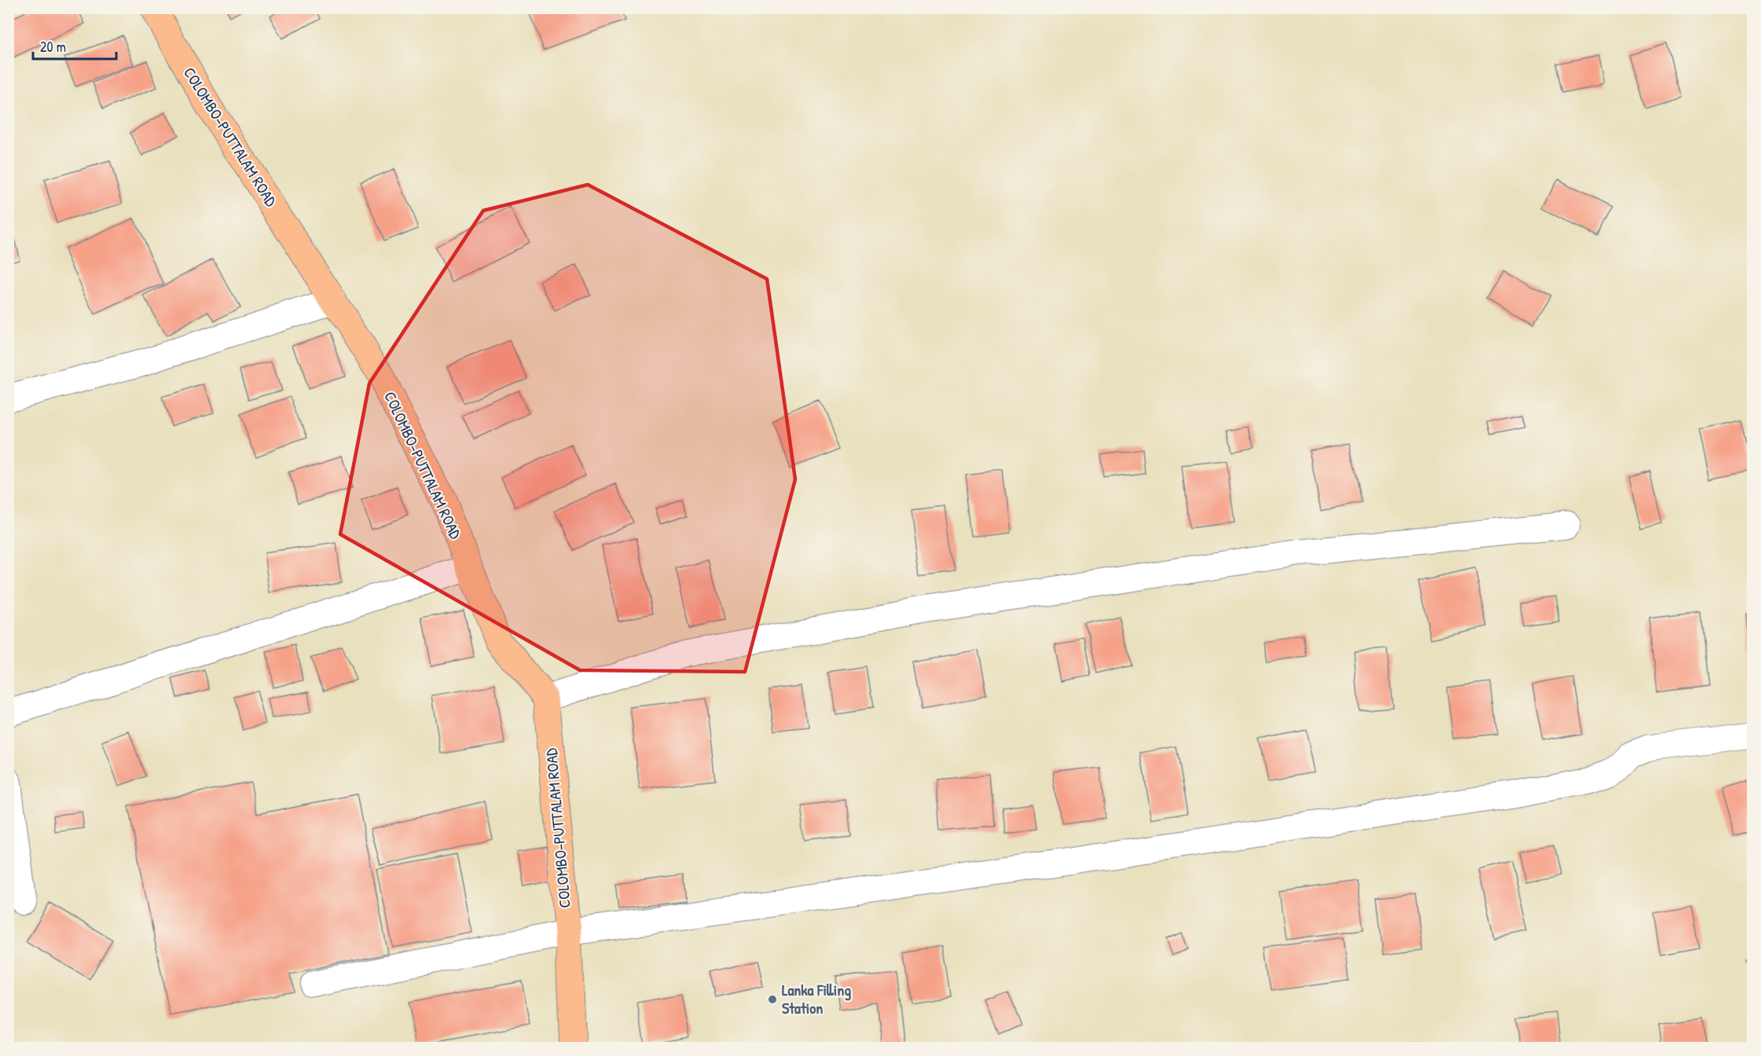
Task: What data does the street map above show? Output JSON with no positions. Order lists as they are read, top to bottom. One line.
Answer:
{"streets":{"highway":["COLOMBO-PUTTALAM ROAD"]},"places":["Lanka Filling Station"],"scale_bar":"20 m"}
